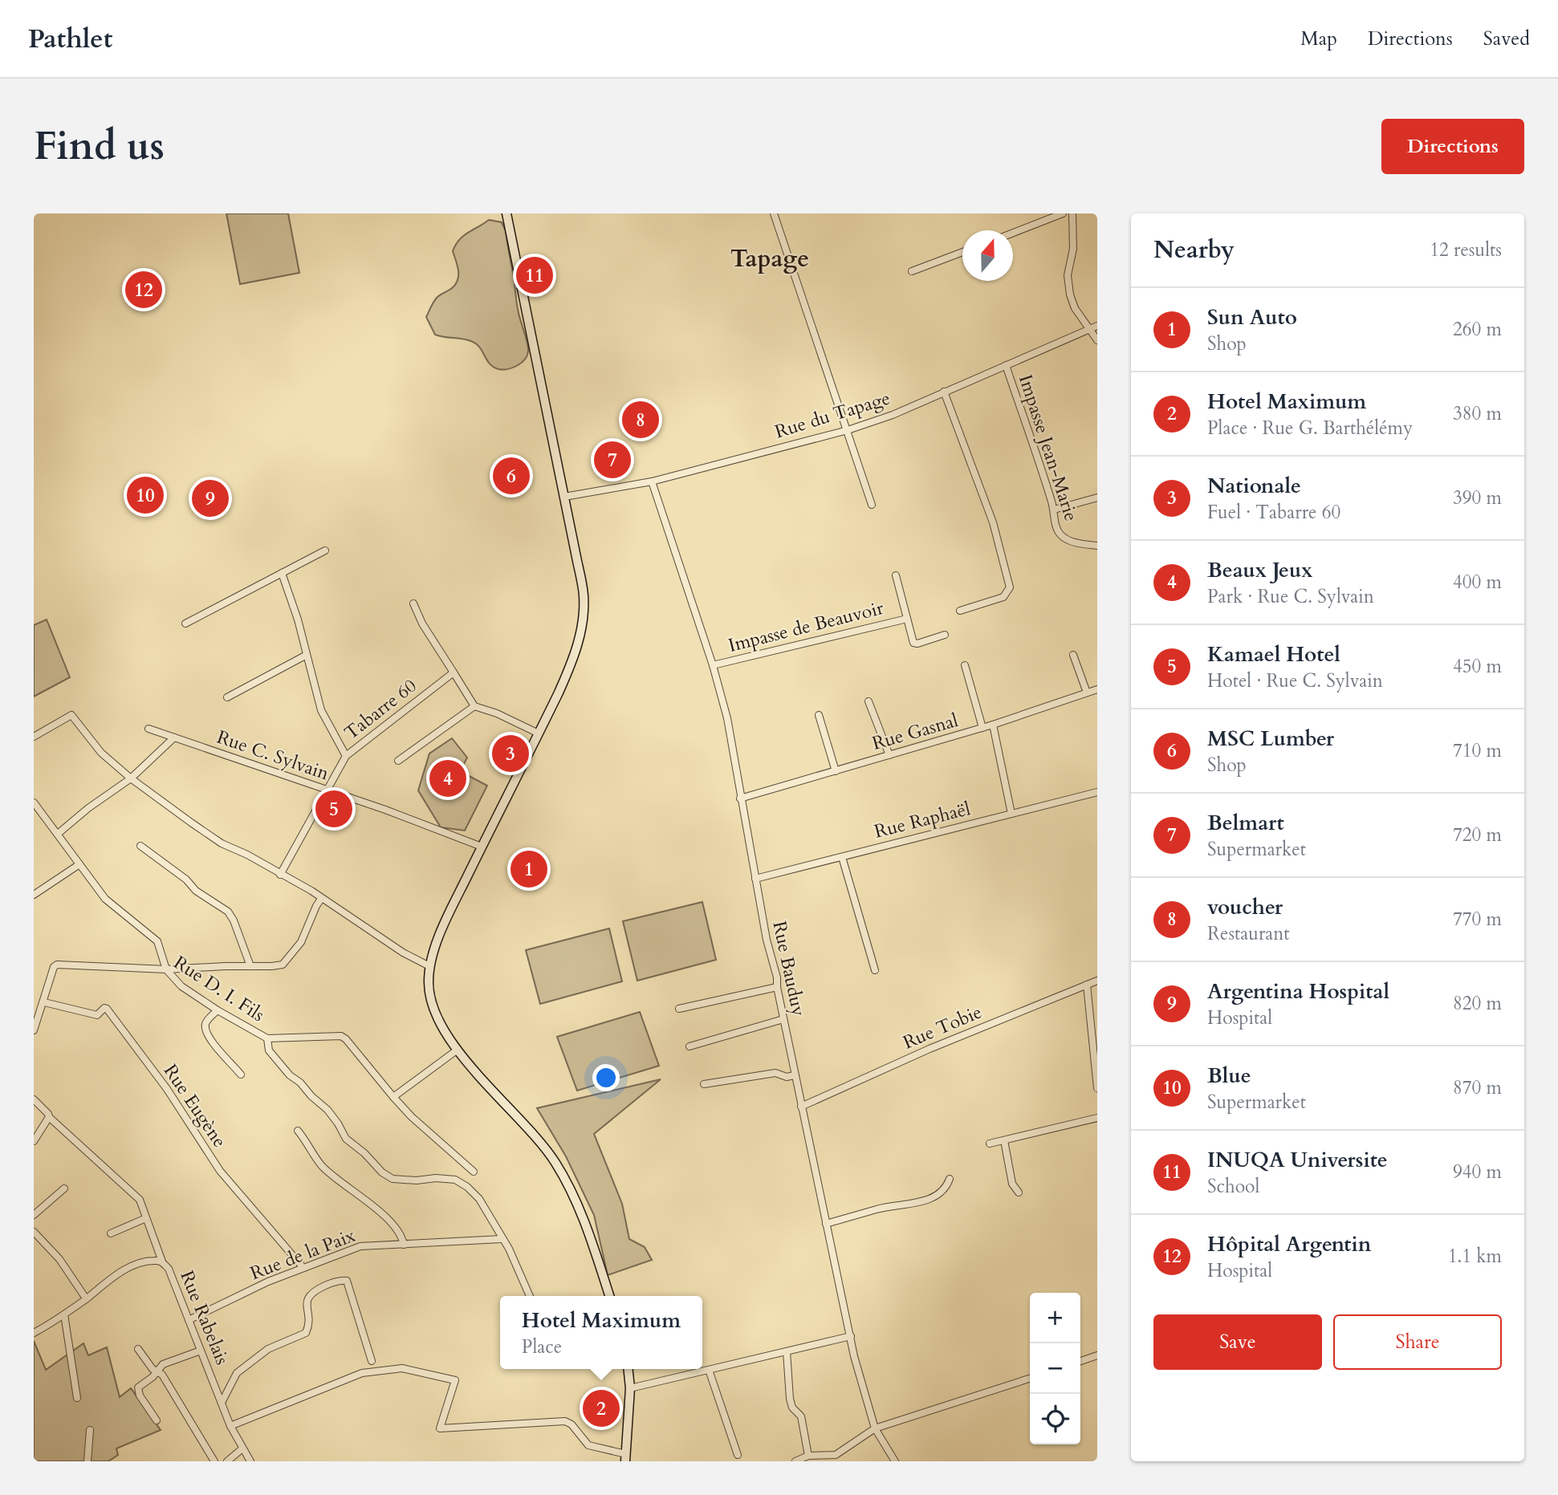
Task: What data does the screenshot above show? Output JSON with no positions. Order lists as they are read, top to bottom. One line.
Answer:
{"streets":{"street":["Rue du Tapage","Impasse Jean-Marie","Impasse de Beauvoir","Tabarre 60","Rue Gasnal","Rue C. Sylvain","Rue Raphaël","Rue Bauduy","Rue D. I. Fils","Rue Tobie","Rue Eugène","Rue de la Paix","Rue Rabelais"]},"crossings":[["Rue du Tapage","Impasse Jean-Marie"],["Rue du Tapage","Rue Bauduy"],["Impasse de Beauvoir","Rue Bauduy"],["Tabarre 60","Rue C. Sylvain"],["Rue Gasnal","Rue Bauduy"],["Rue Raphaël","Rue Bauduy"],["Rue Bauduy","Rue Tobie"],["Rue D. I. Fils","Rue Eugène"],["Rue Eugène","Rue de la Paix"],["Rue de la Paix","Rue Rabelais"]],"districts":["Tapage"],"north":"top","page":{"header":"Pathlet","nav":["Map","Directions","Saved"],"buttons":["Directions",["Save","Share"]],"title":"Find us","heading":["Nearby","12 results"],"pins":["11","12","8","7","6","10","9","3","4","5","1","2"],"list":[{"mark":"1","name":"Sun Auto","note":"Shop","value":"260 m"},{"mark":"2","name":"Hotel Maximum","note":"Place · Rue G. Barthélémy","value":"380 m"},{"mark":"3","name":"Nationale","note":"Fuel · Tabarre 60","value":"390 m"},{"mark":"4","name":"Beaux Jeux","note":"Park · Rue C. Sylvain","value":"400 m"},{"mark":"5","name":"Kamael Hotel","note":"Hotel · Rue C. Sylvain","value":"450 m"},{"mark":"6","name":"MSC Lumber","note":"Shop","value":"710 m"},{"mark":"7","name":"Belmart","note":"Supermarket","value":"720 m"},{"mark":"8","name":"voucher","note":"Restaurant","value":"770 m"},{"mark":"9","name":"Argentina Hospital","note":"Hospital","value":"820 m"},{"mark":"10","name":"Blue","note":"Supermarket","value":"870 m"},{"mark":"11","name":"INUQA Universite","note":"School","value":"940 m"},{"mark":"12","name":"Hôpital Argentin","note":"Hospital","value":"1.1 km"}],"map_buttons":["+","−"],"popup":["Hotel Maximum","Place"]}}
